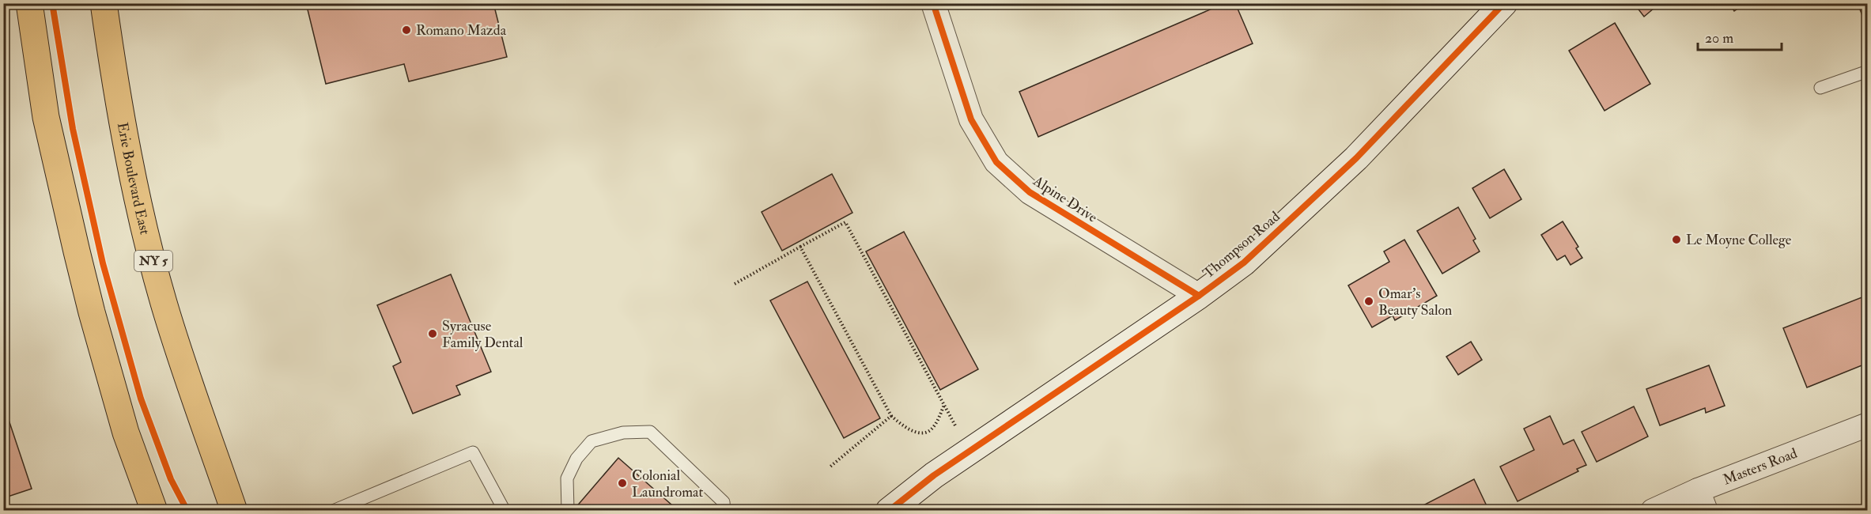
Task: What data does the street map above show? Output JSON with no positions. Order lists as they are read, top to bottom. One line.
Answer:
{"streets":{"main road":["Erie Boulevard East","NY 5"],"street":["Alpine Drive","Thompson Road","Masters Road"]},"crossings":[["Alpine Drive","Thompson Road"]],"places":["Romano Mazda","Le Moyne College","Omar's Beauty Salon","Syracuse Family Dental","Colonial Laundromat"],"scale_bar":"20 m"}
